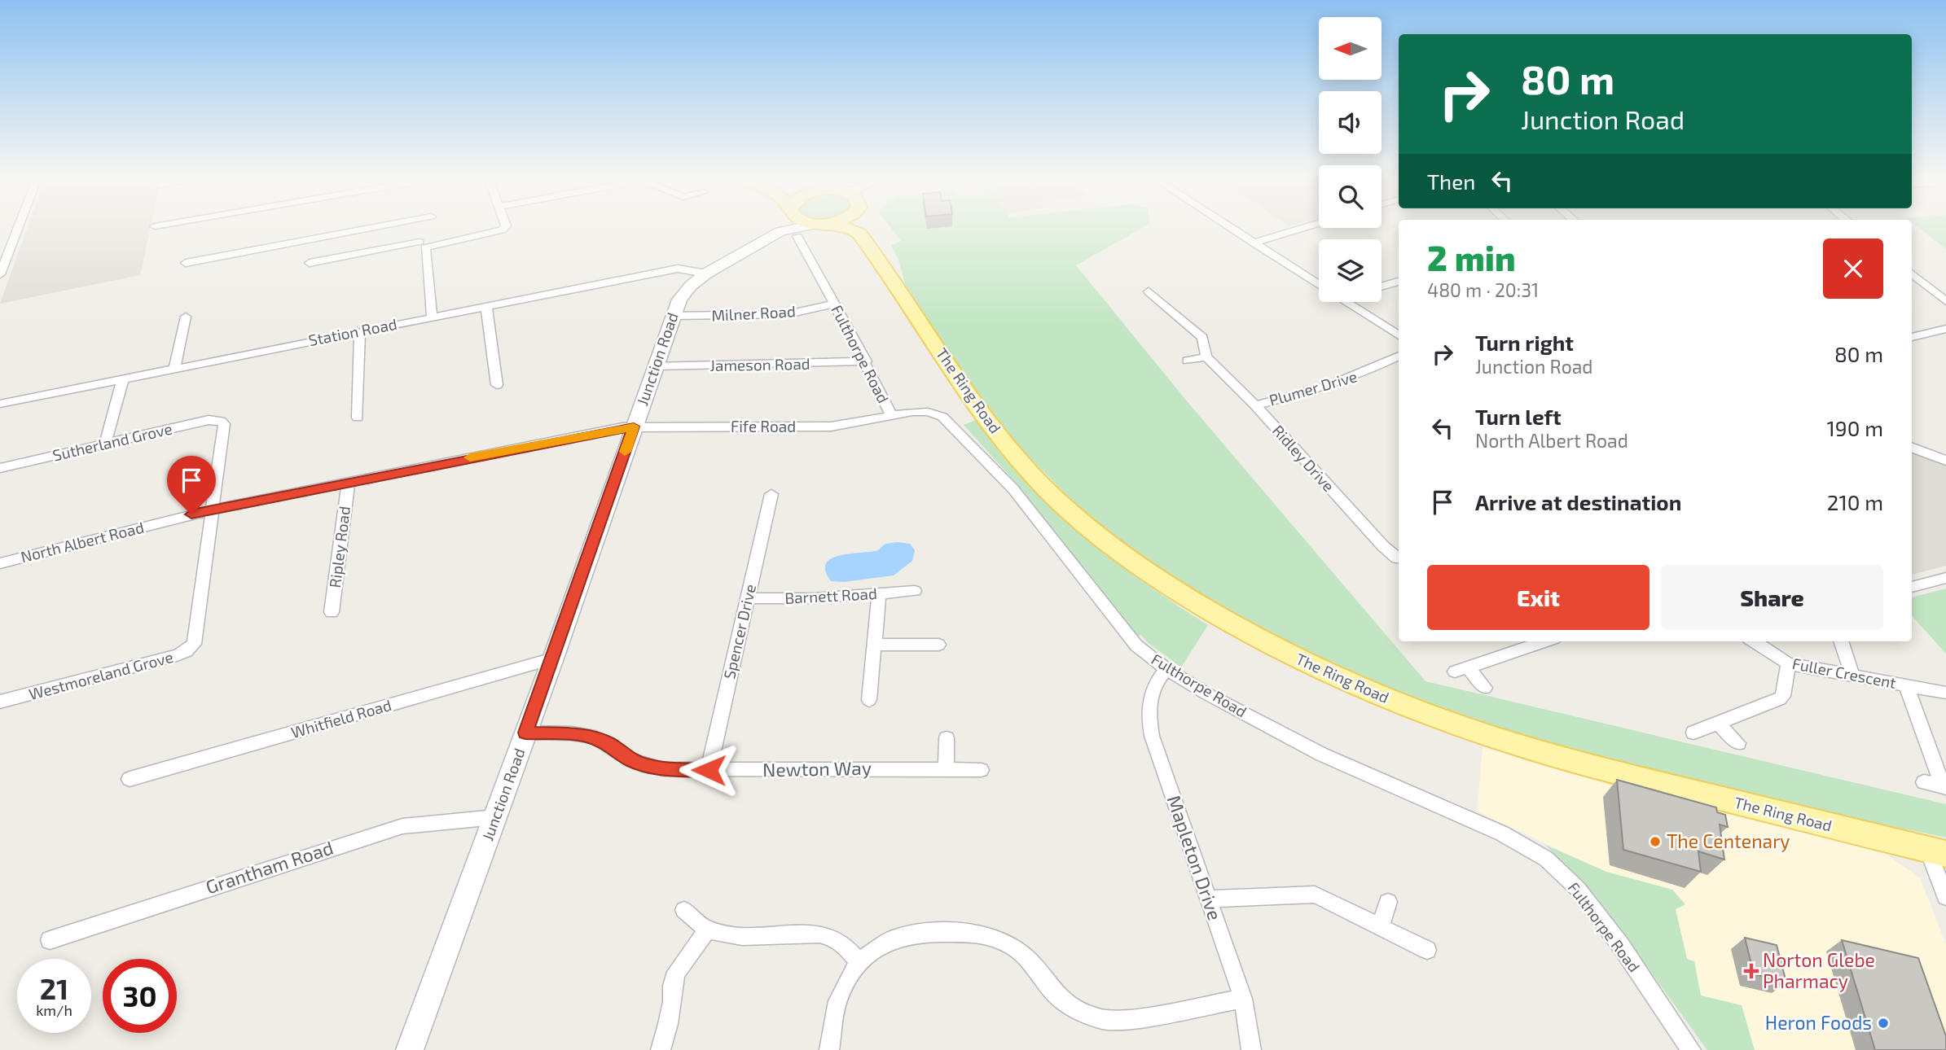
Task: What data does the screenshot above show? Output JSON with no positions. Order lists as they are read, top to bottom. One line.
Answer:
{"streets":{"main road":["Junction Road","The Ring Road"],"street":["Milner Road","Station Road","Fulthorpe Road","Jameson Road","Plumer Drive","Fife Road","Sutherland Grove","Ridley Drive","North Albert Road","Ripley Road","Barnett Road","Spencer Drive","Fuller Crescent","Westmoreland Grove","Whitfield Road","Newton Way","Mapleton Drive","Grantham Road"]},"crossings":[["Milner Road","Fulthorpe Road"],["Milner Road","Junction Road"],["Station Road","Junction Road"],["Fulthorpe Road","Junction Road"],["Fulthorpe Road","Jameson Road"],["Fulthorpe Road","Fife Road"],["Fulthorpe Road","Mapleton Drive"],["Junction Road","Jameson Road"],["Junction Road","Fife Road"],["Junction Road","North Albert Road"],["Junction Road","Whitfield Road"],["Junction Road","Newton Way"],["Junction Road","Grantham Road"],["Plumer Drive","Ridley Drive"],["Fife Road","North Albert Road"],["Sutherland Grove","North Albert Road"],["Sutherland Grove","Westmoreland Grove"],["North Albert Road","Ripley Road"],["North Albert Road","Westmoreland Grove"],["Barnett Road","Spencer Drive"],["Spencer Drive","Newton Way"]],"places":{"other":["The Centenary","Heron Foods"],"health":["Norton Glebe Pharmacy"]},"north":"left","page":{"turn":["80 m","Junction Road"],"then":"Then","heading":["2 min","480 m · 20:31"],"list":[{"name":"Turn right","note":"Junction Road","value":"80 m"},{"name":"Turn left","note":"North Albert Road","value":"190 m"},{"name":"Arrive at destination","value":"210 m"}],"buttons":["Exit","Share"],"speed":"21 km/h","limit":"30"}}
